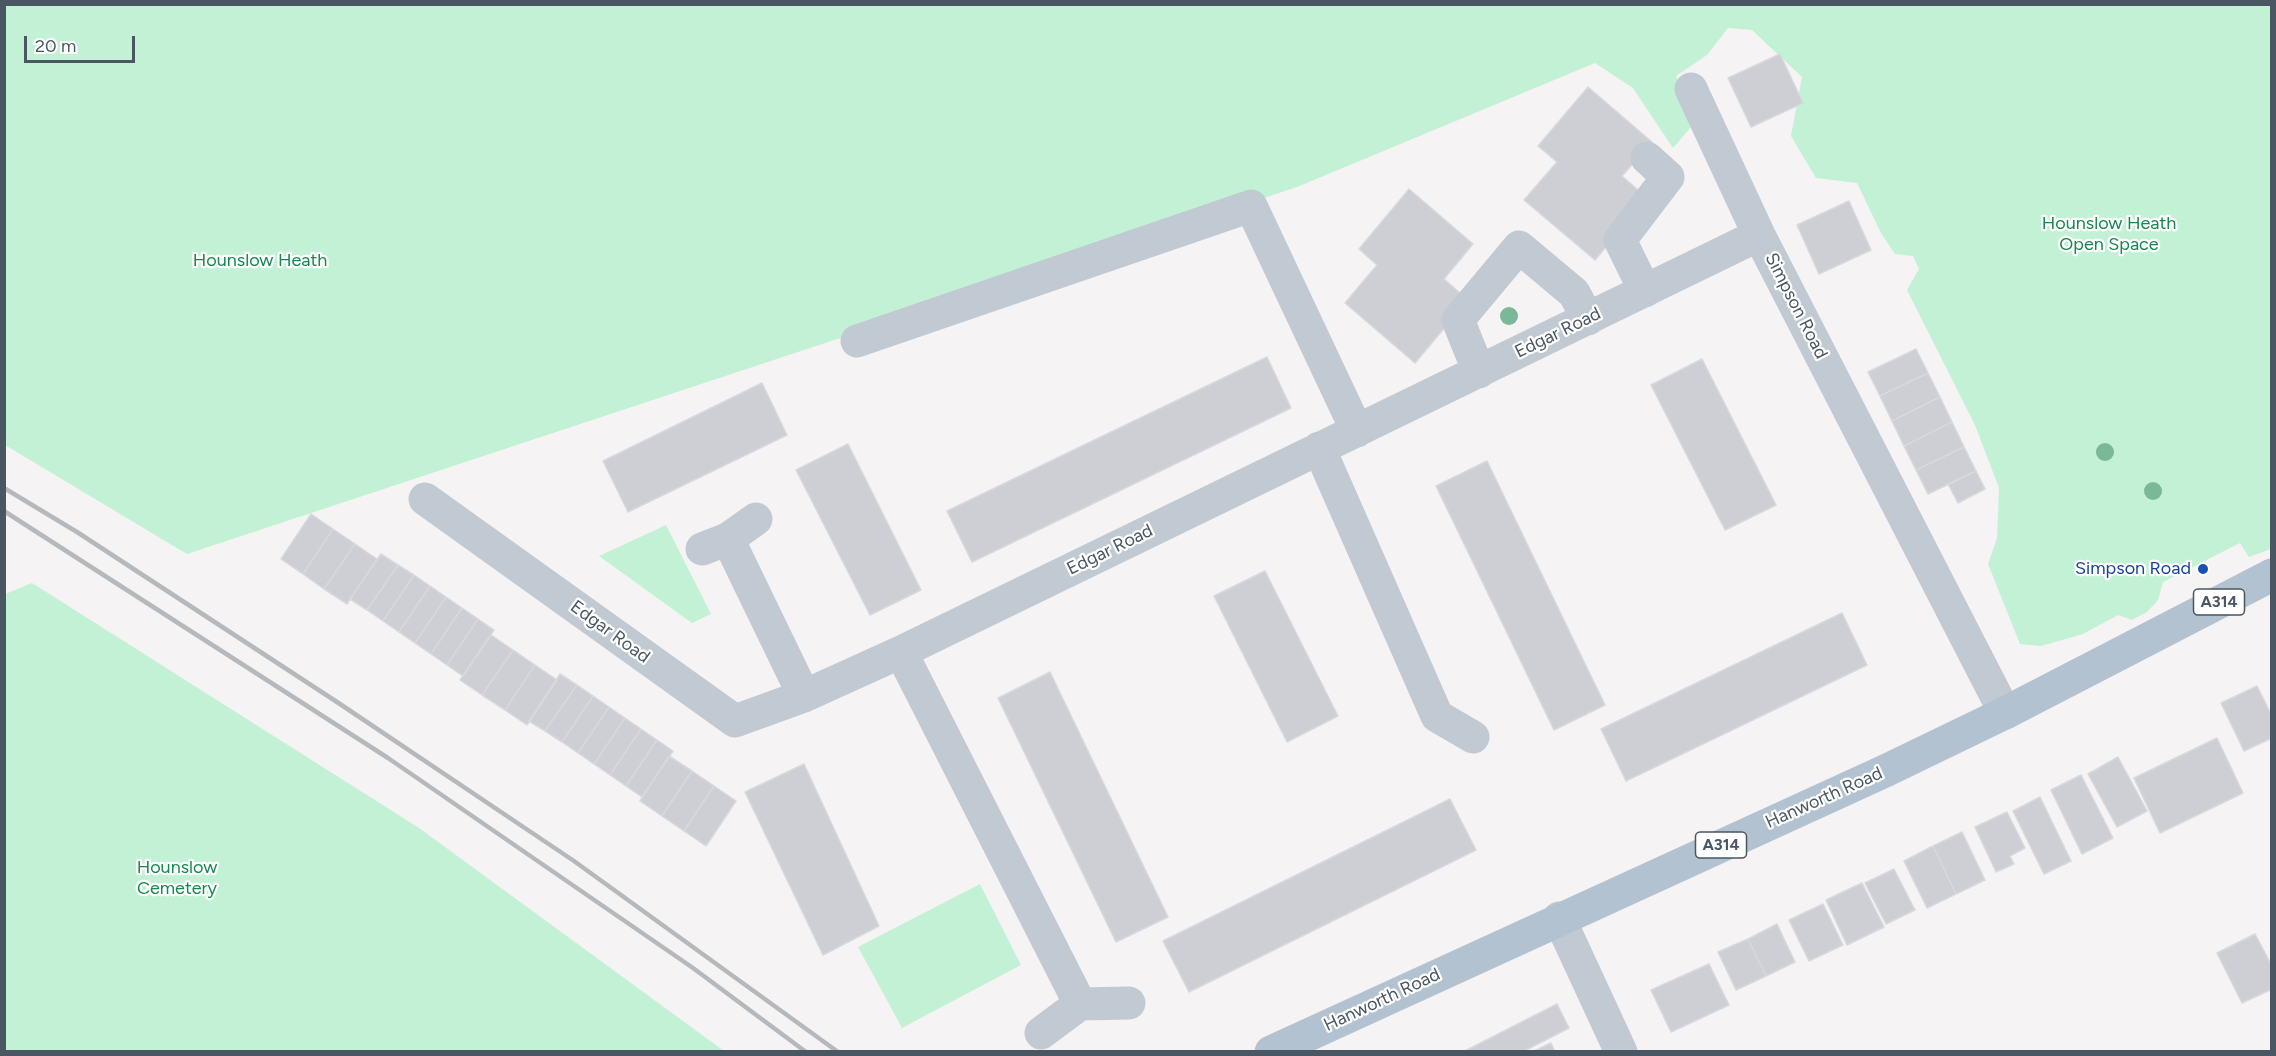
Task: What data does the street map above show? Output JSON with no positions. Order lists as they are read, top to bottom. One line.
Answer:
{"streets":{"main road":["A314","Hanworth Road"],"street":["Simpson Road","Edgar Road"]},"crossings":[["Simpson Road","Edgar Road"],["Simpson Road","Hanworth Road"]],"parks":["Hounslow Heath Open Space","Hounslow Heath","Hounslow Cemetery"],"places":["Simpson Road"],"scale_bar":"20 m"}
